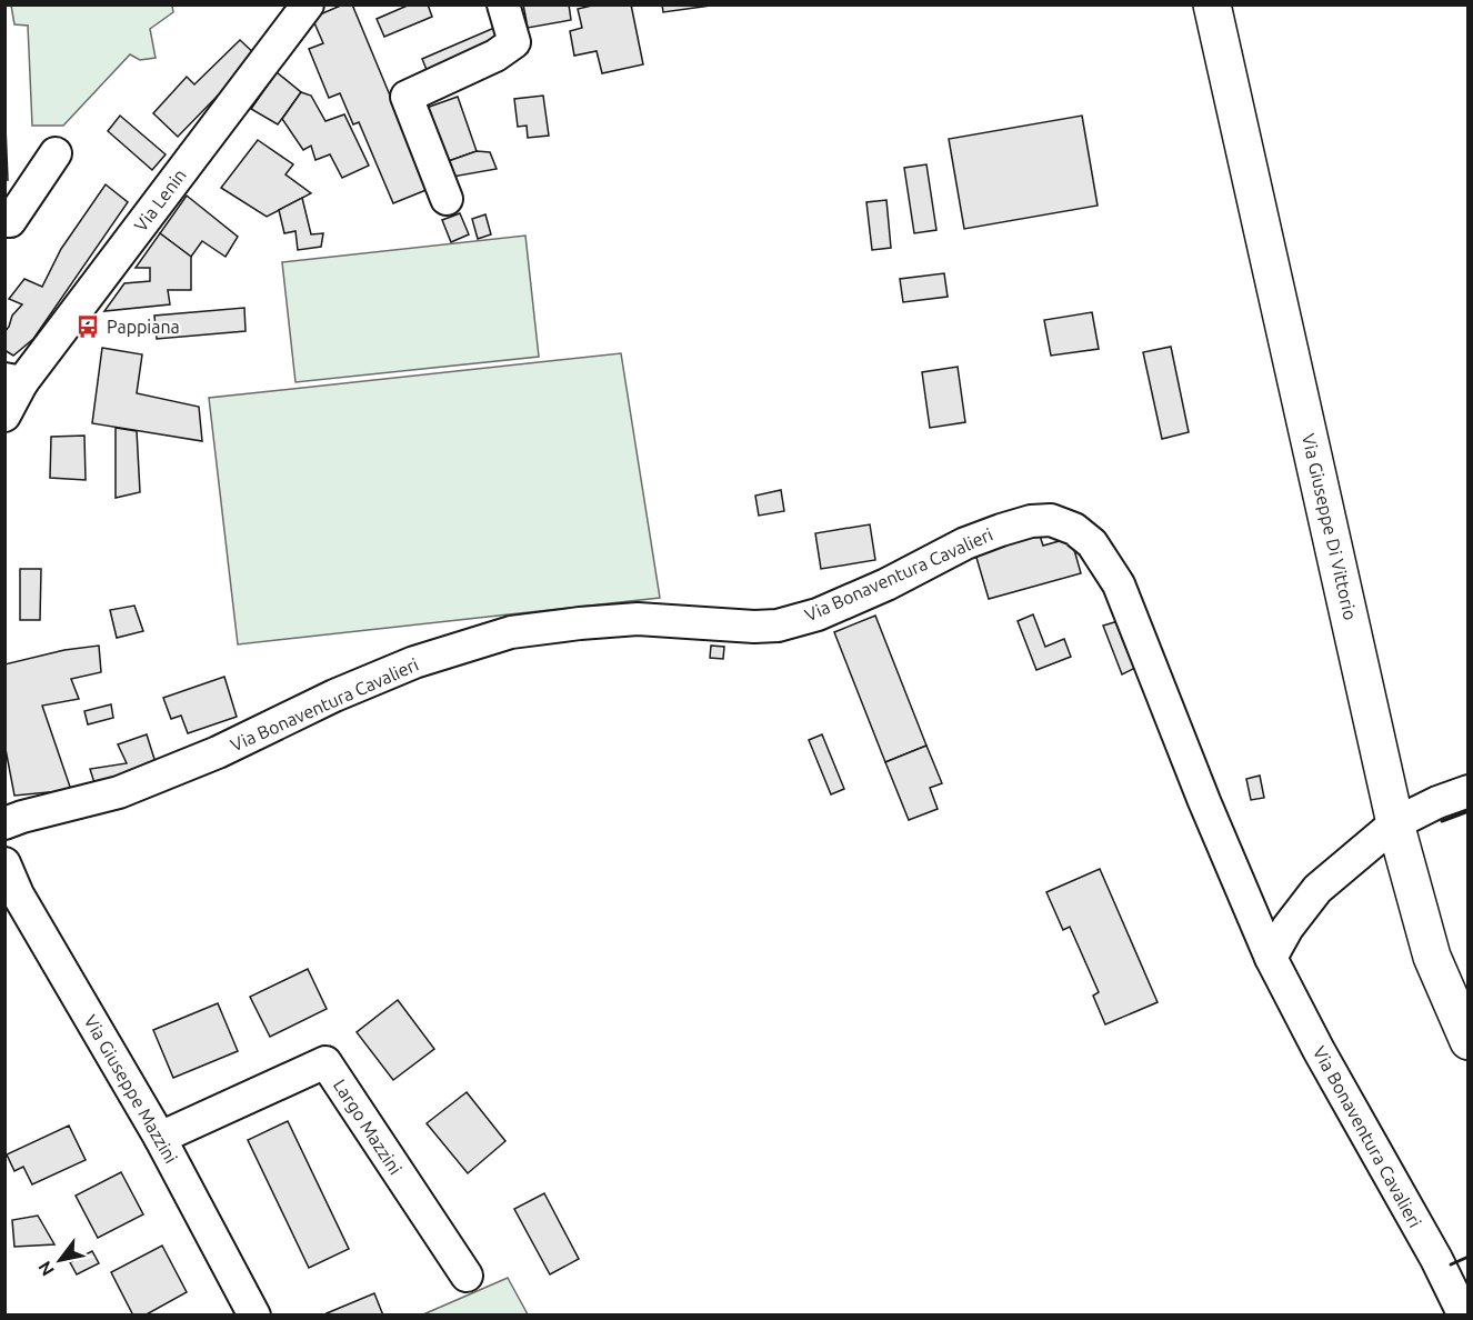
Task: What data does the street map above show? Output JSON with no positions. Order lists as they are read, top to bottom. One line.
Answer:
{"streets":{"main road":["Via Giuseppe Di Vittorio"],"street":["Via Lenin","Via Bonaventura Cavalieri","Via Giuseppe Mazzini","Largo Mazzini"]},"crossings":[["Via Giuseppe Mazzini","Largo Mazzini"]],"places":{"bus stop":["Pappiana"]},"north":"bottom left"}
